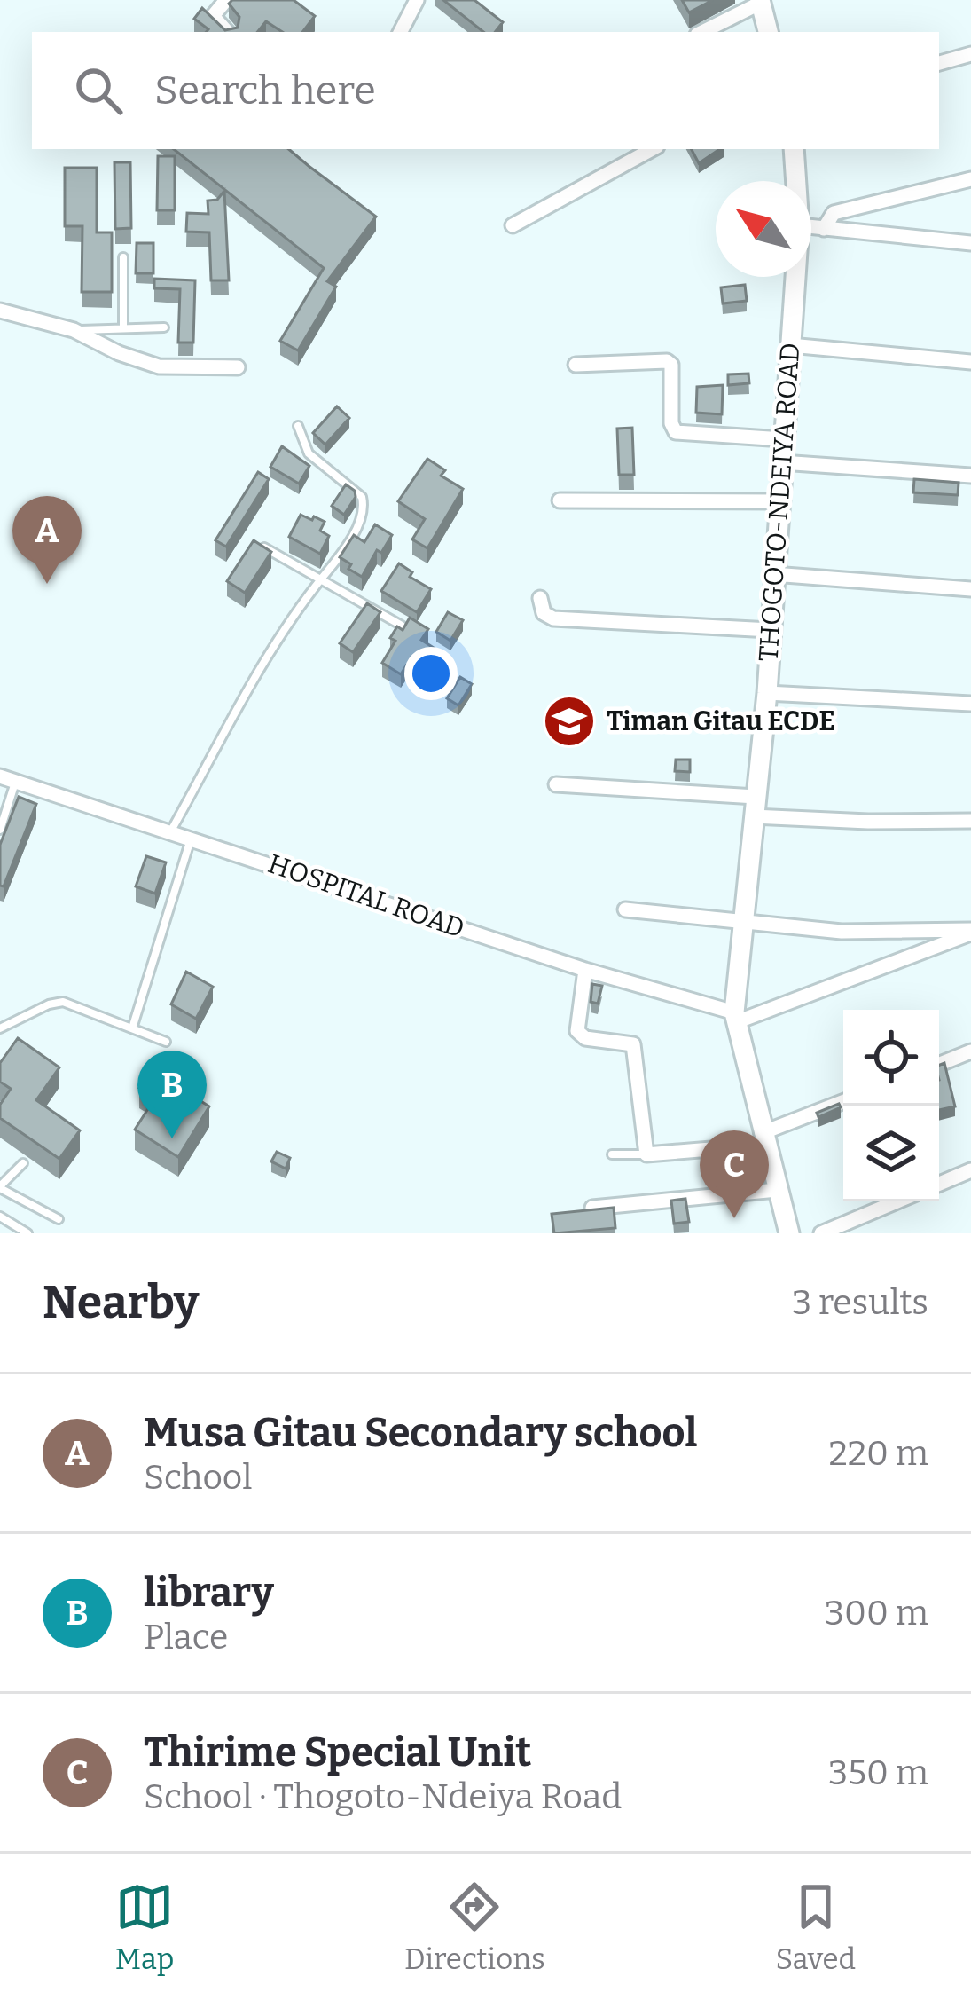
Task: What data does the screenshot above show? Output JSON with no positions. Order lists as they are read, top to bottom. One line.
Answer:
{"streets":{"main road":["THOGOTO-NDEIYA ROAD"],"street":["HOSPITAL ROAD"]},"crossings":[["THOGOTO-NDEIYA ROAD","HOSPITAL ROAD"]],"places":{"school or university":["Timan Gitau ECDE"]},"north":"top left","page":{"search":"Search here","pins":["A","B","C"],"heading":["Nearby","3 results"],"list":[{"mark":"A","name":"Musa Gitau Secondary school","note":"School","value":"220 m"},{"mark":"B","name":"library","note":"Place","value":"300 m"},{"mark":"C","name":"Thirime Special Unit","note":"School · Thogoto-Ndeiya Road","value":"350 m"}],"nav":["Map","Directions","Saved"]}}
